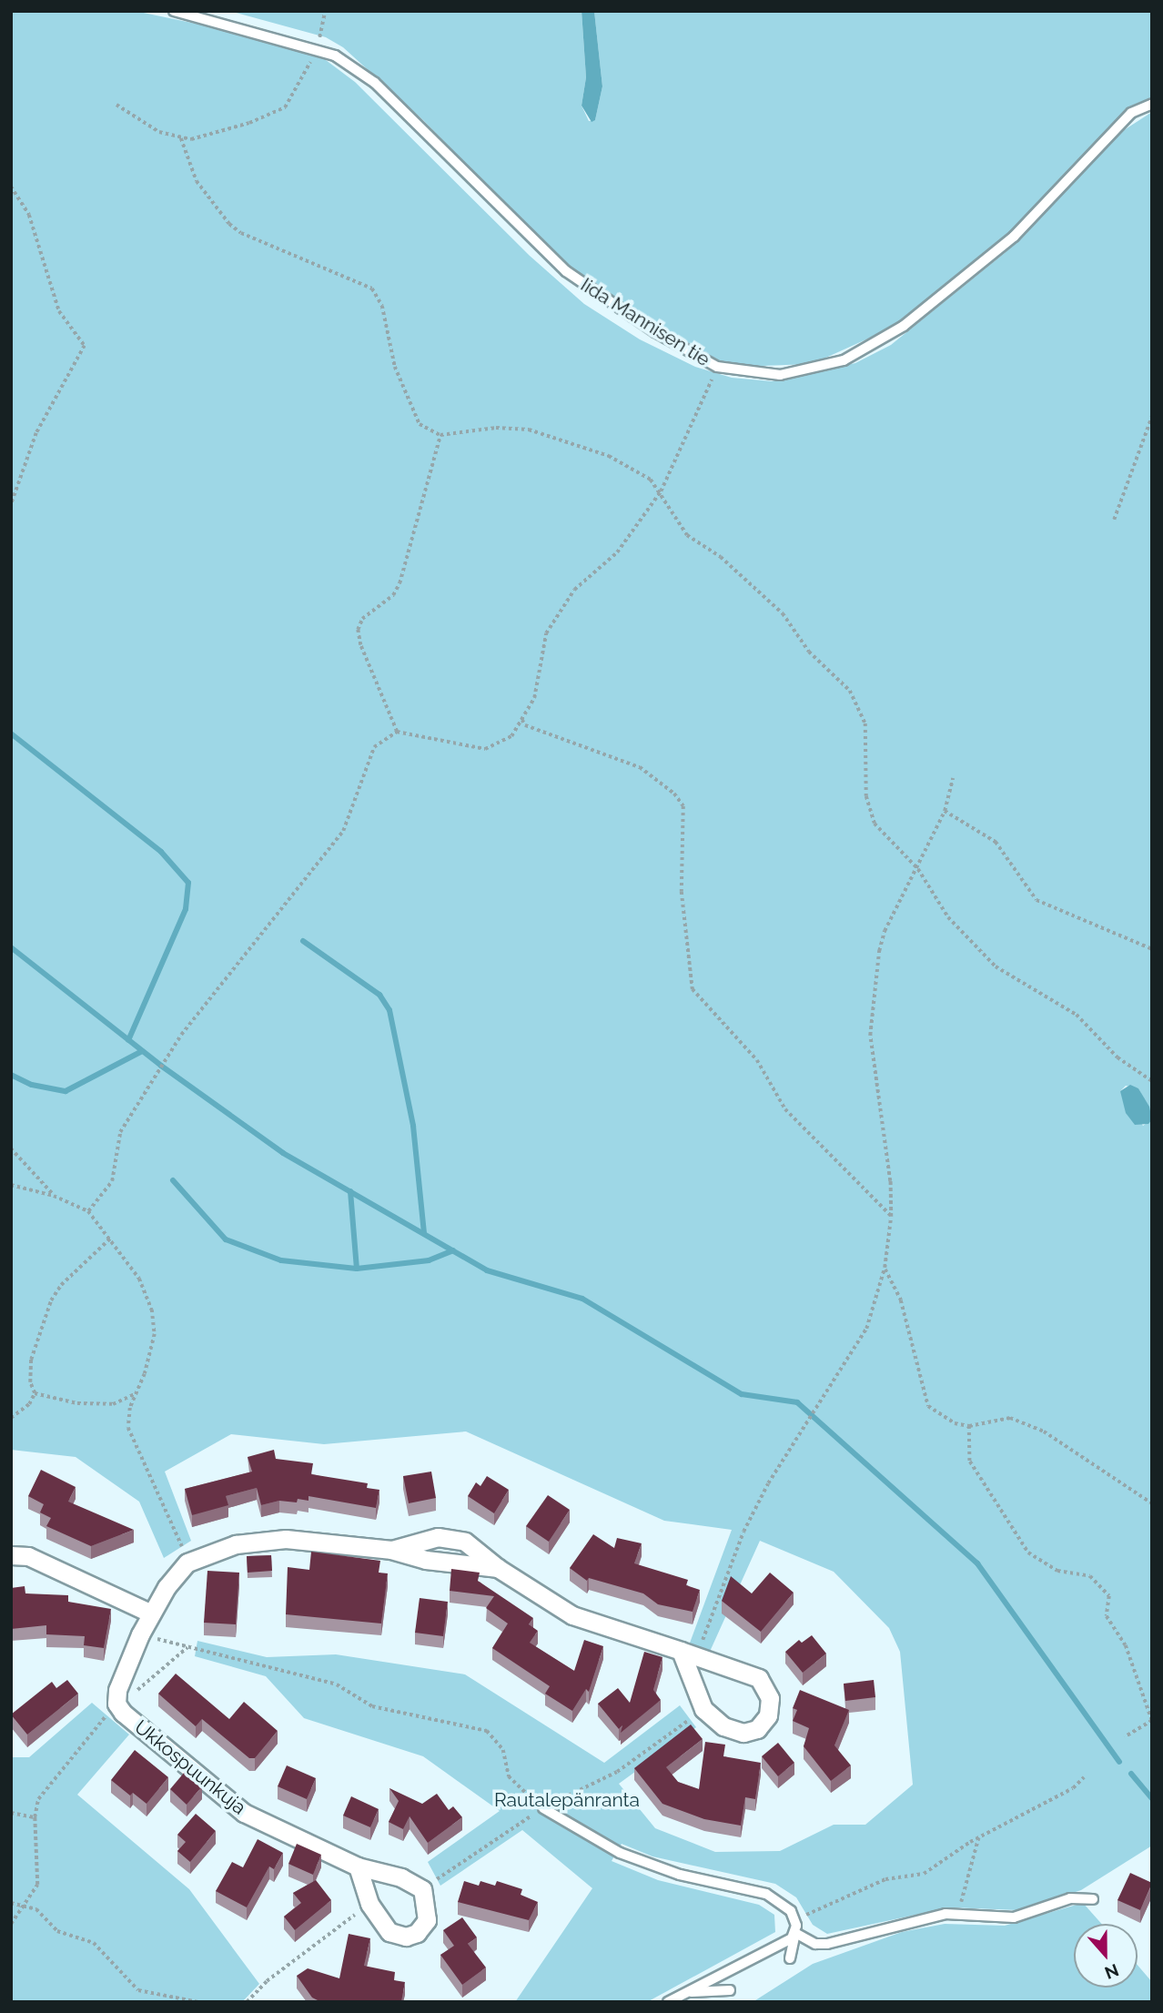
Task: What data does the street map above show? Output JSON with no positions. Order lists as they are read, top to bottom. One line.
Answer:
{"streets":{"street":["Ukkospuunkuja"],"lane":["Iida Mannisen tie"]},"parks":["Rautalepänranta"],"north":"bottom"}
